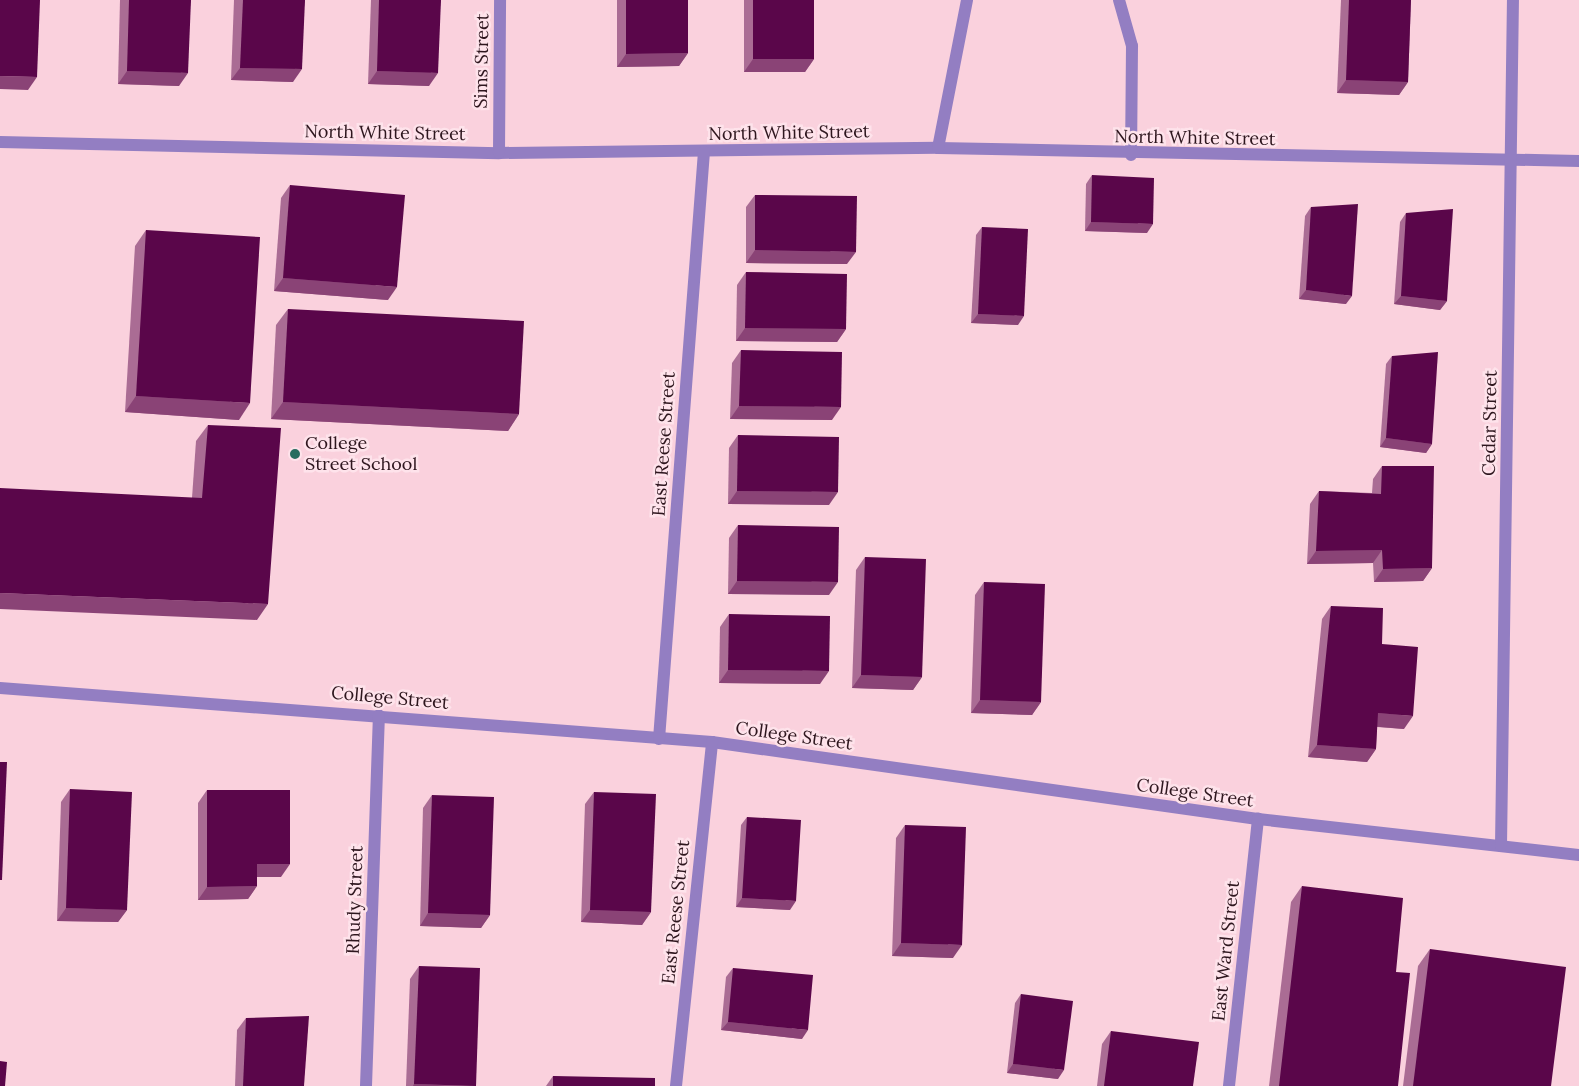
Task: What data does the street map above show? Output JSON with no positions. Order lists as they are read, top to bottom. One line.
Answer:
{"streets":{"street":["Sims Street","North White Street","Cedar Street","East Reese Street","College Street","Rhudy Street","East Ward Street"]},"crossings":[["Sims Street","North White Street"],["North White Street","Cedar Street"],["North White Street","East Reese Street"],["Cedar Street","College Street"],["East Reese Street","College Street"],["College Street","Rhudy Street"],["College Street","East Ward Street"]],"places":["College Street School"]}
